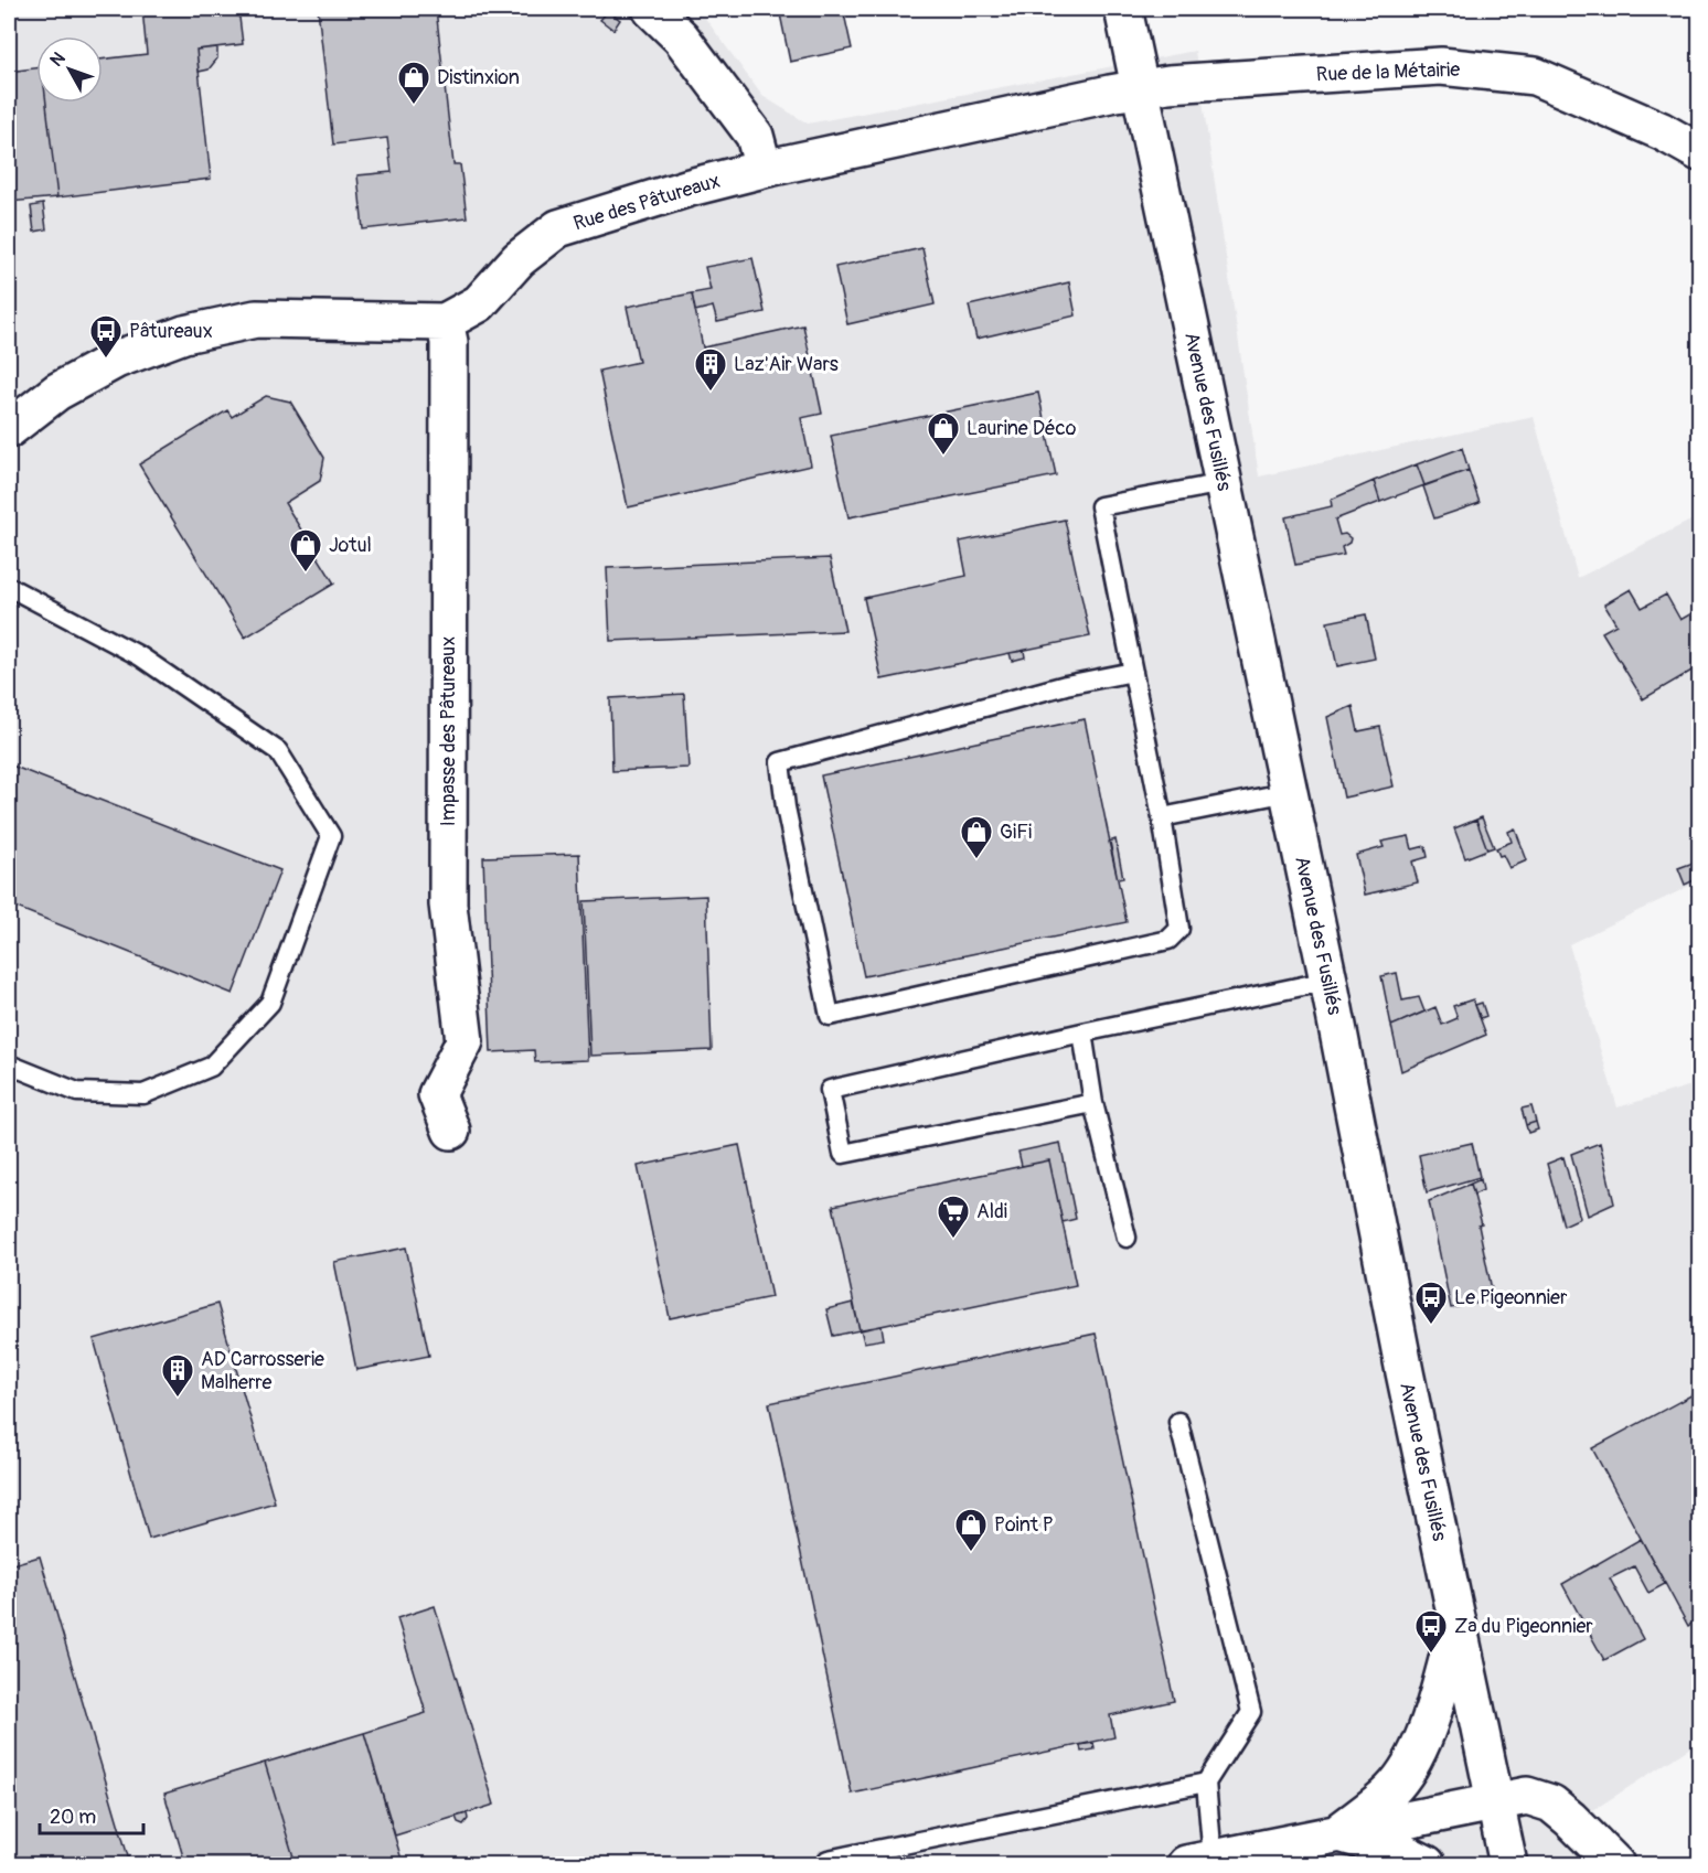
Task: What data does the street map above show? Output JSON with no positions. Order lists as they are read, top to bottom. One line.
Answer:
{"streets":{"street":["Rue de la Métairie","Rue des Pâtureaux","Avenue des Fusillés","Impasse des Pâtureaux"]},"crossings":[["Rue de la Métairie","Rue des Pâtureaux"],["Rue de la Métairie","Avenue des Fusillés"],["Rue des Pâtureaux","Avenue des Fusillés"],["Rue des Pâtureaux","Impasse des Pâtureaux"]],"places":{"shop":["Distinxion","Laurine Déco","Jotul","GiFi","Point P"],"bus stop":["Pâtureaux","Le Pigeonnier","Za du Pigeonnier"],"building":["Laz'Air Wars","AD Carrosserie Malherre"],"supermarket":["Aldi"]},"scale_bar":"20 m","north":"top left"}
